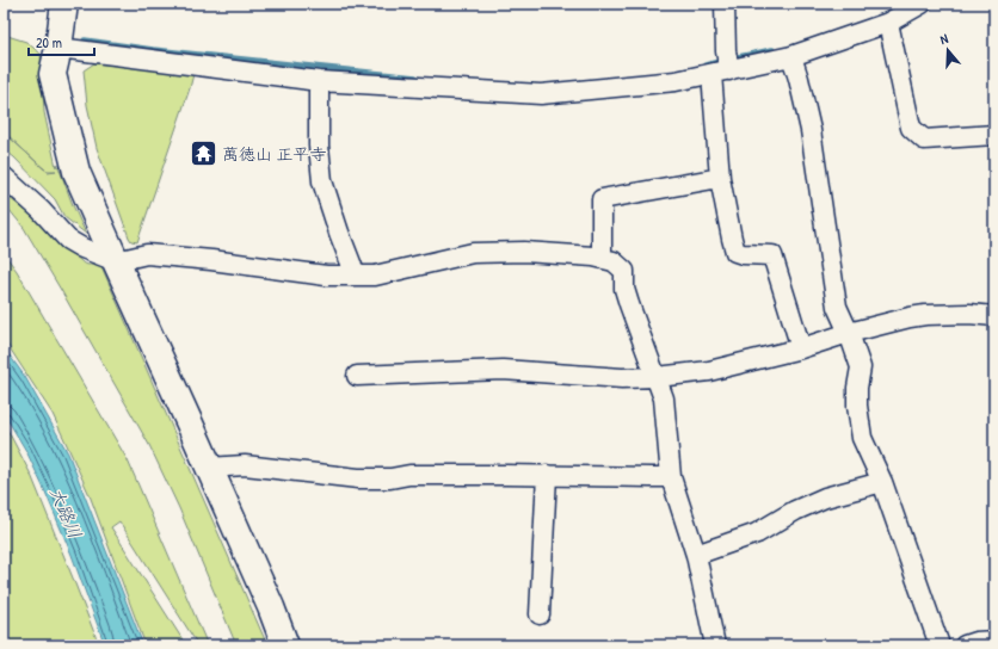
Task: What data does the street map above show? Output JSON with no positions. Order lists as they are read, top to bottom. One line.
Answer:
{"water":["大路川"],"places":{"temple":["萬徳山 正平寺"]},"scale_bar":"20 m","north":"top"}
